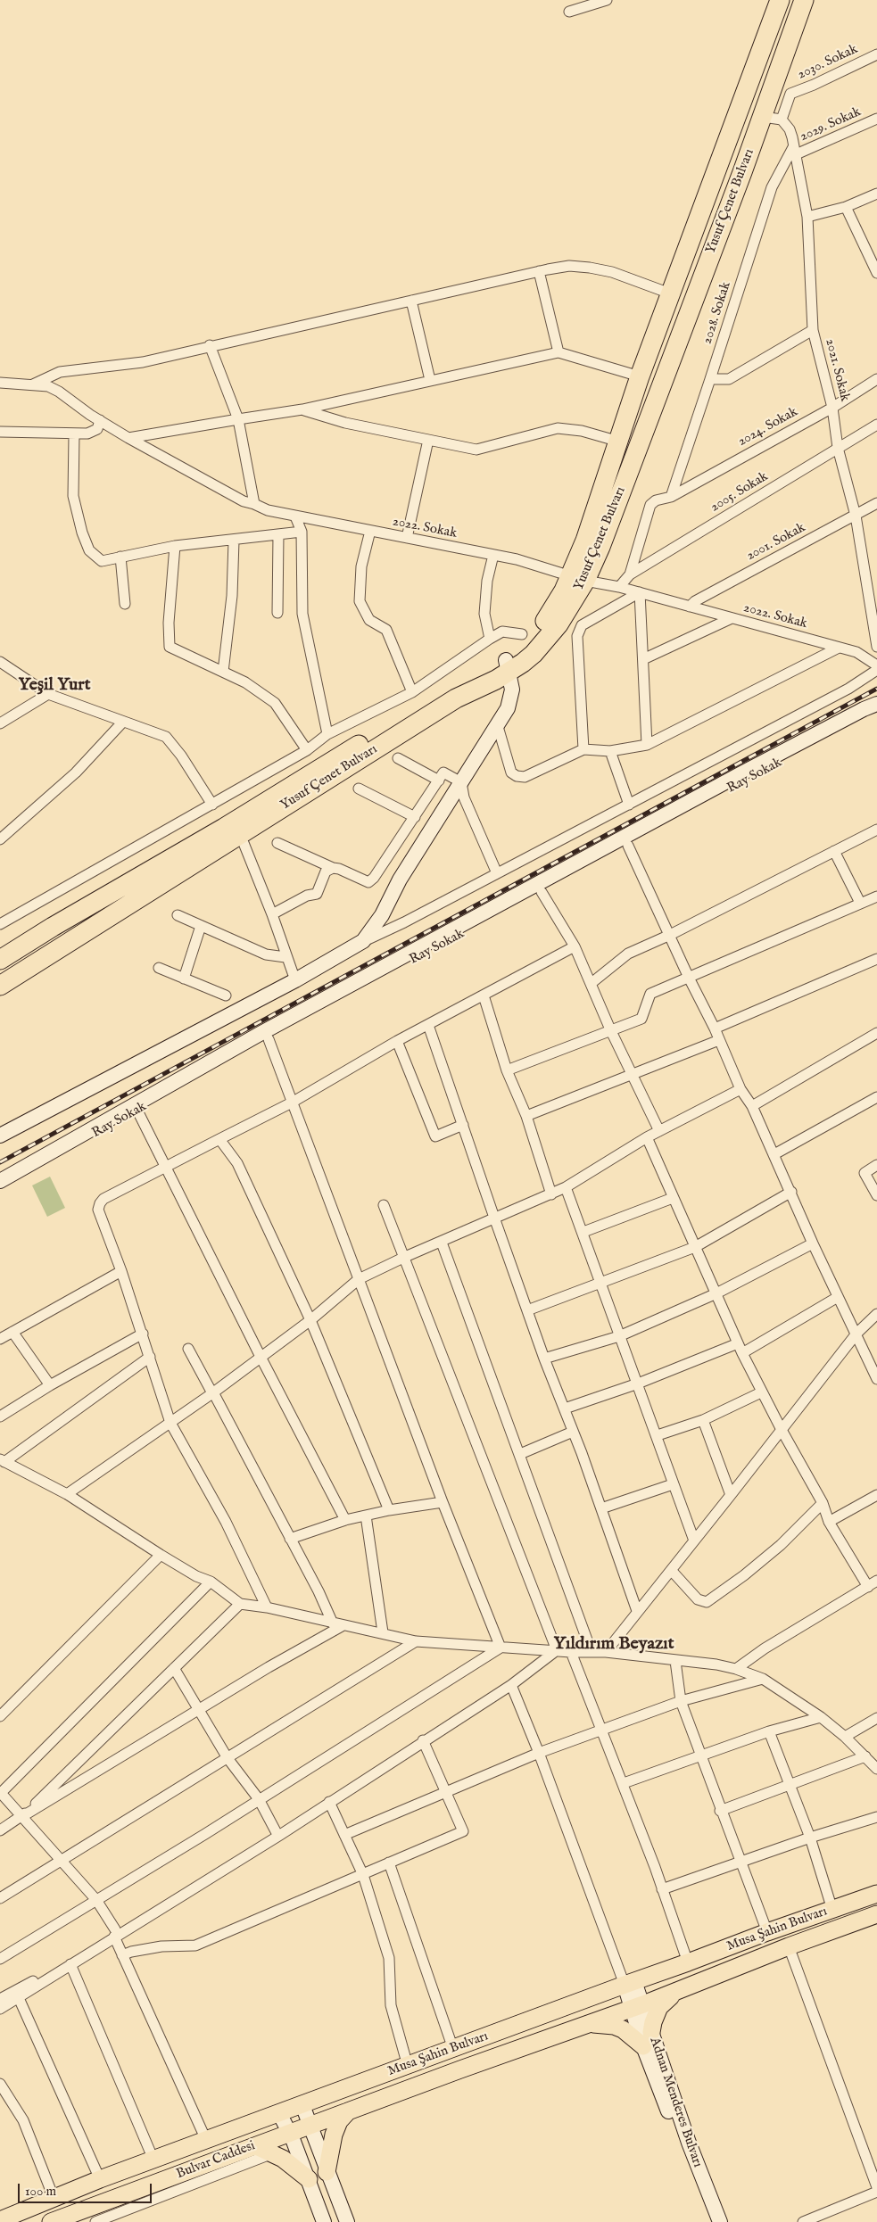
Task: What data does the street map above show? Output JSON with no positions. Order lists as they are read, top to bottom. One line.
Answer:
{"streets":{"highway":["Yusuf Çenet Bulvarı"],"main road":["Musa Şahin Bulvarı"],"street":["2030. Sokak","2029. Sokak","2028. Sokak","2021. Sokak","2024. Sokak","2005. Sokak","2022. Sokak","2001. Sokak","Ray Sokak","Adnan Menderes Bulvarı","Bulvar Caddesi"]},"crossings":[["2030. Sokak","2021. Sokak"],["2029. Sokak","2028. Sokak"],["2029. Sokak","2021. Sokak"],["Yusuf Çenet Bulvarı","2022. Sokak"],["2028. Sokak","2021. Sokak"],["2028. Sokak","2024. Sokak"],["2021. Sokak","2024. Sokak"],["2021. Sokak","2005. Sokak"],["2021. Sokak","2001. Sokak"],["2024. Sokak","2005. Sokak"],["2005. Sokak","2022. Sokak"],["2022. Sokak","2001. Sokak"],["Musa Şahin Bulvarı","Adnan Menderes Bulvarı"],["Musa Şahin Bulvarı","Bulvar Caddesi"]],"districts":["Yeşil Yurt","Yıldırım Beyazıt"],"scale_bar":"100 m"}
